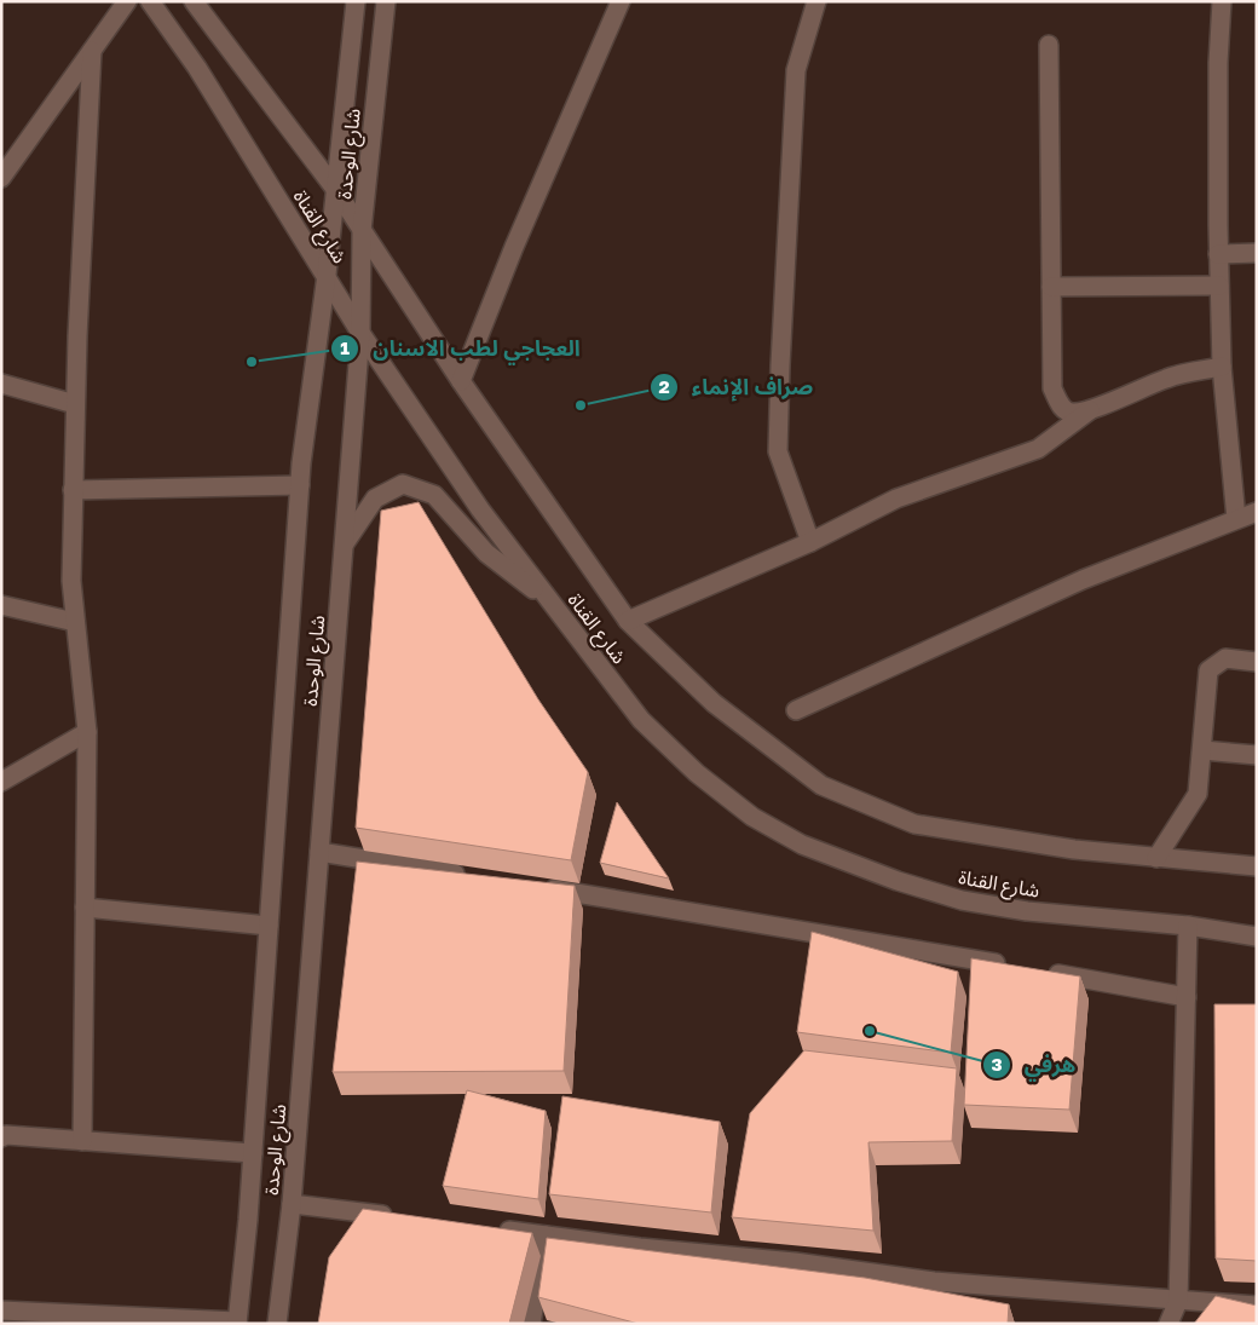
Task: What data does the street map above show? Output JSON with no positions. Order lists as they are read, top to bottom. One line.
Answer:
{"streets":{"street":["شارع الوحدة","شارع القناة"]},"crossings":[["شارع الوحدة","شارع القناة"]],"places":["العجاجي لطب الاسنان","صراف الإنماء","هرفي"]}
